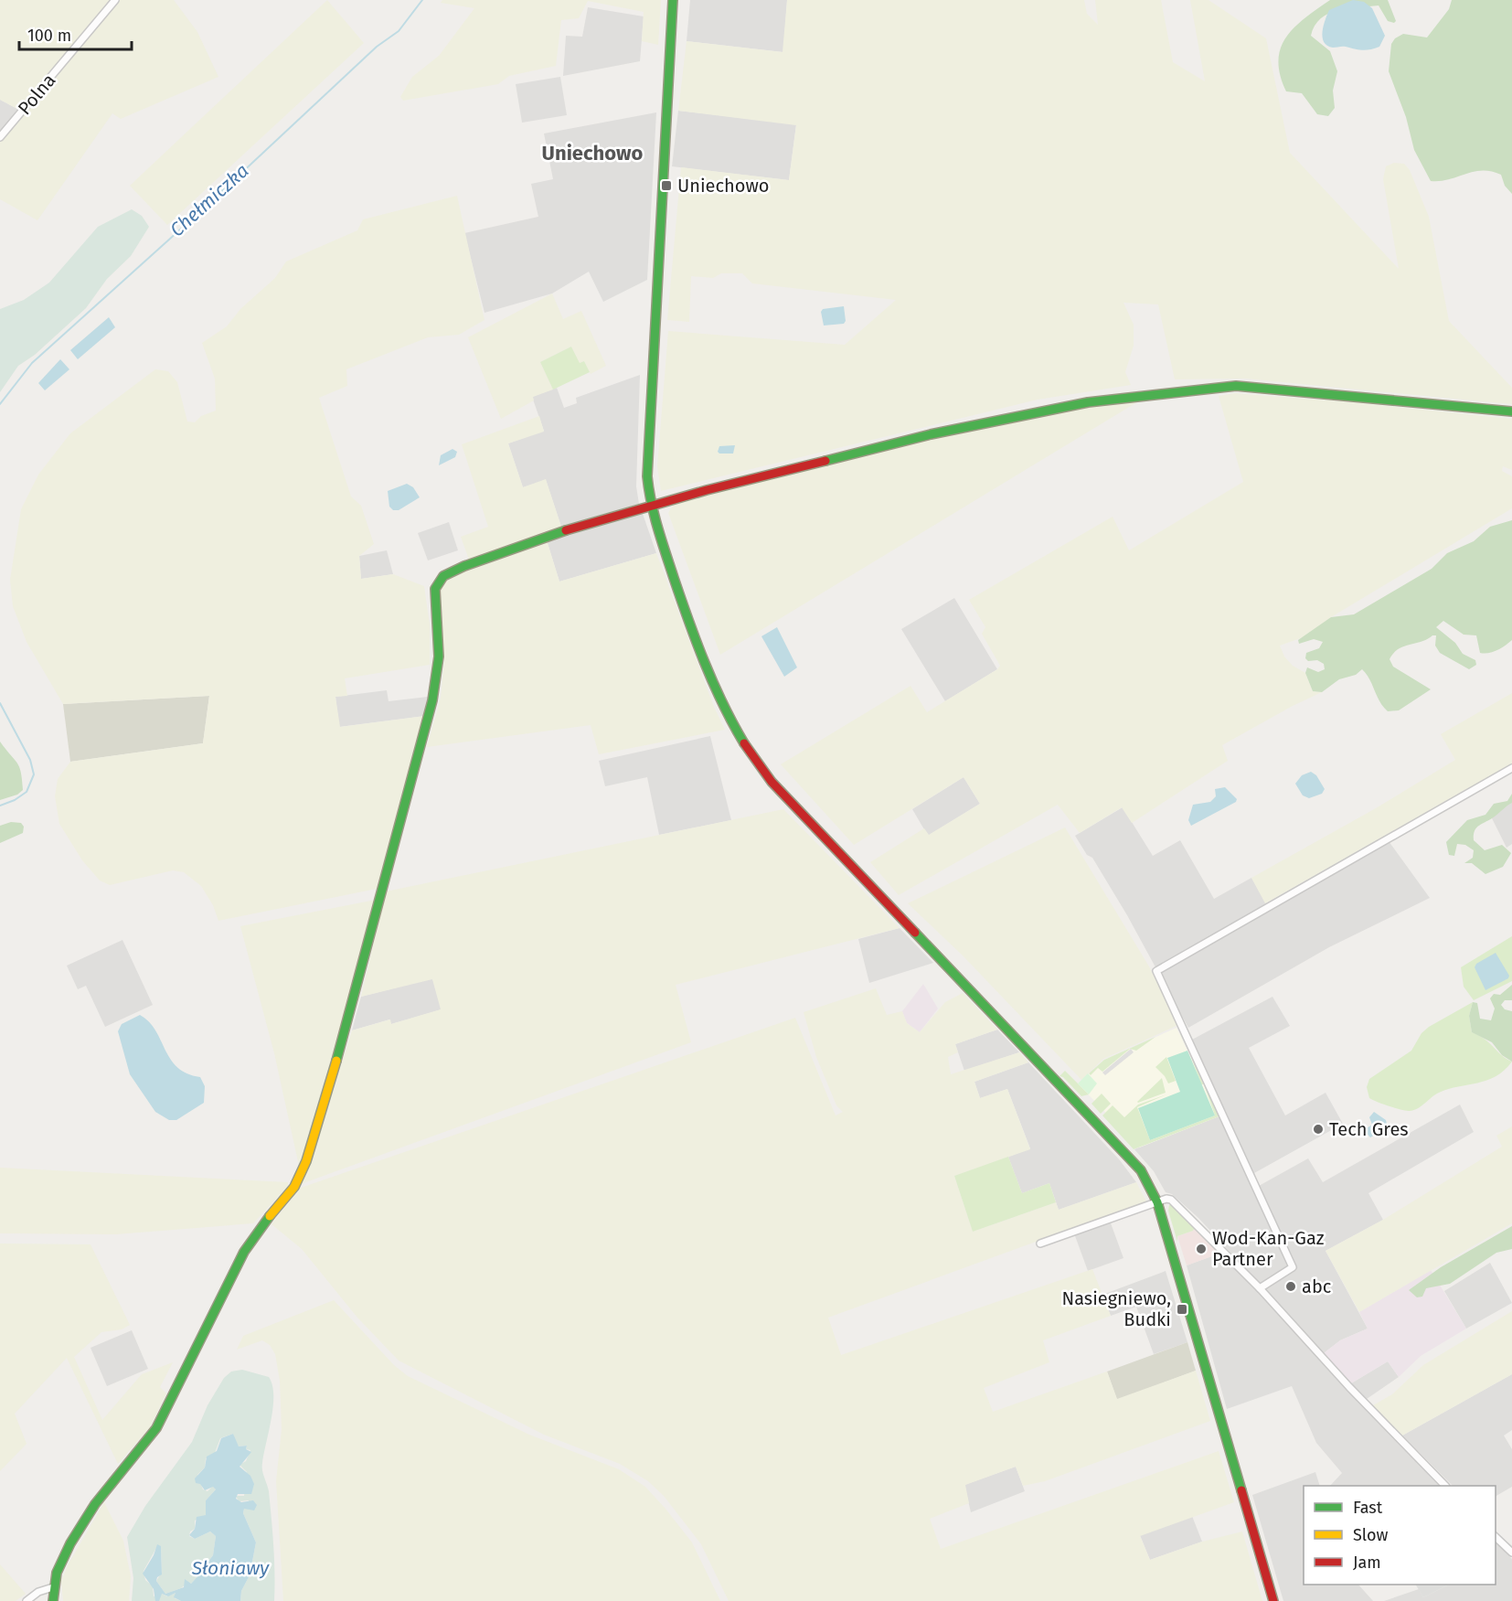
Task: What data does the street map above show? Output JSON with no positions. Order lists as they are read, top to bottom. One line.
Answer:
{"streets":{"street":["Polna"]},"districts":["Uniechowo"],"water":["Chełmiczka","Słoniawy"],"places":{"transit":["Uniechowo","Nasiegniewo, Budki"],"other":["Tech Gres","Wod-Kan-Gaz Partner","abc"]},"legend":["Fast","Slow","Jam"],"scale_bar":"100 m"}
